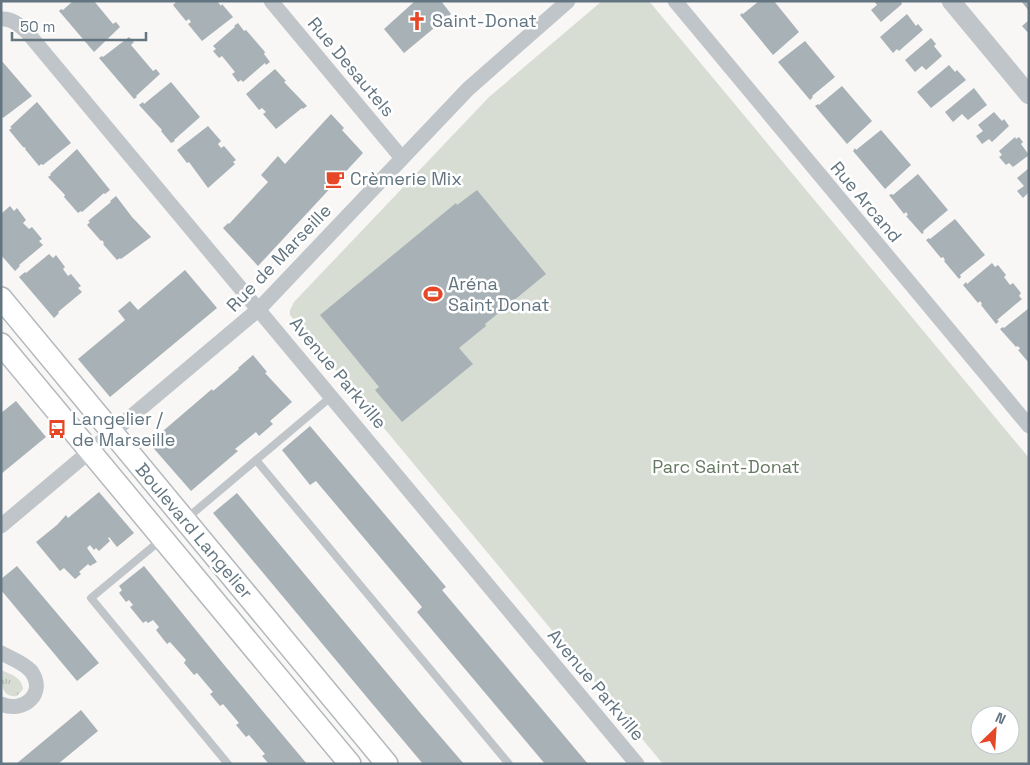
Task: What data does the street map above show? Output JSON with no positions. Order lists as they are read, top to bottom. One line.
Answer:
{"streets":{"main road":["Boulevard Langelier"],"street":["Rue Desautels","Rue Arcand","Rue de Marseille","Avenue Parkville"]},"crossings":[["Rue Desautels","Rue de Marseille"],["Rue de Marseille","Avenue Parkville"],["Rue de Marseille","Boulevard Langelier"]],"parks":["Parc Saint-Donat"],"places":{"church":["Saint-Donat"],"cafe":["Crèmerie Mix"],"sports":["Aréna Saint Donat"],"bus stop":["Langelier / de Marseille"]},"scale_bar":"50 m","north":"top right"}
